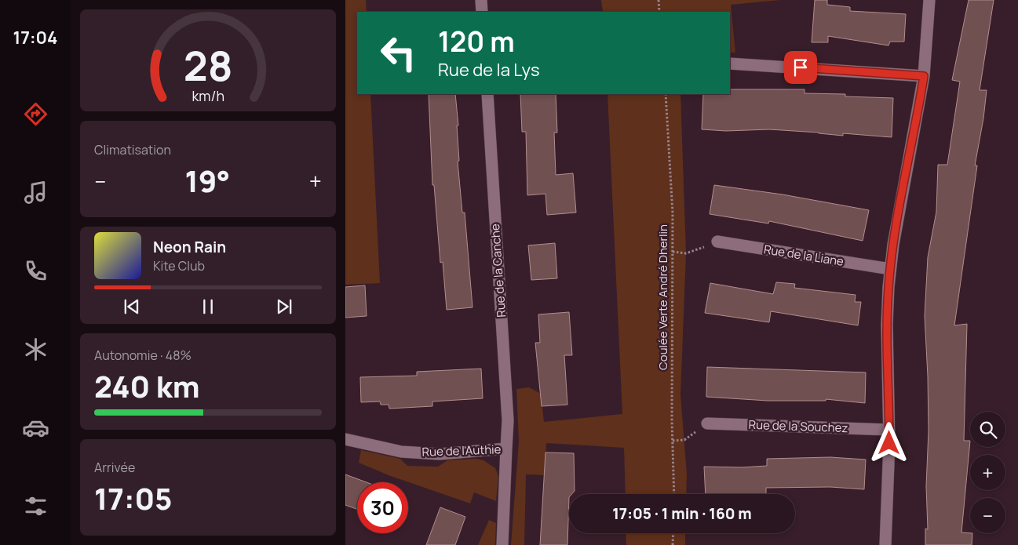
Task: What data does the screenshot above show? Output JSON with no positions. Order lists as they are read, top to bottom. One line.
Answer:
{"streets":{"street":["Rue de la Liane","Rue de la Canche","Rue de la Souchez","Rue de l'Authie"],"path":["Coulée Verte André Dherlin"]},"crossings":[["Rue de la Canche","Rue de l'Authie"]],"page":{"tabs":"17:04","turn":["120 m","Rue de la Lys"],"tile":["Climatisation",["Autonomie · 48%","240 km"],["Arrivée","17:05"]],"heat":["−","19°","+"],"song":["Neon Rain","Kite Club"],"map_buttons":["+","−"],"limit":"30","trip":"17:05 · 1 min · 160 m","gauge":["28","km/h"]}}
